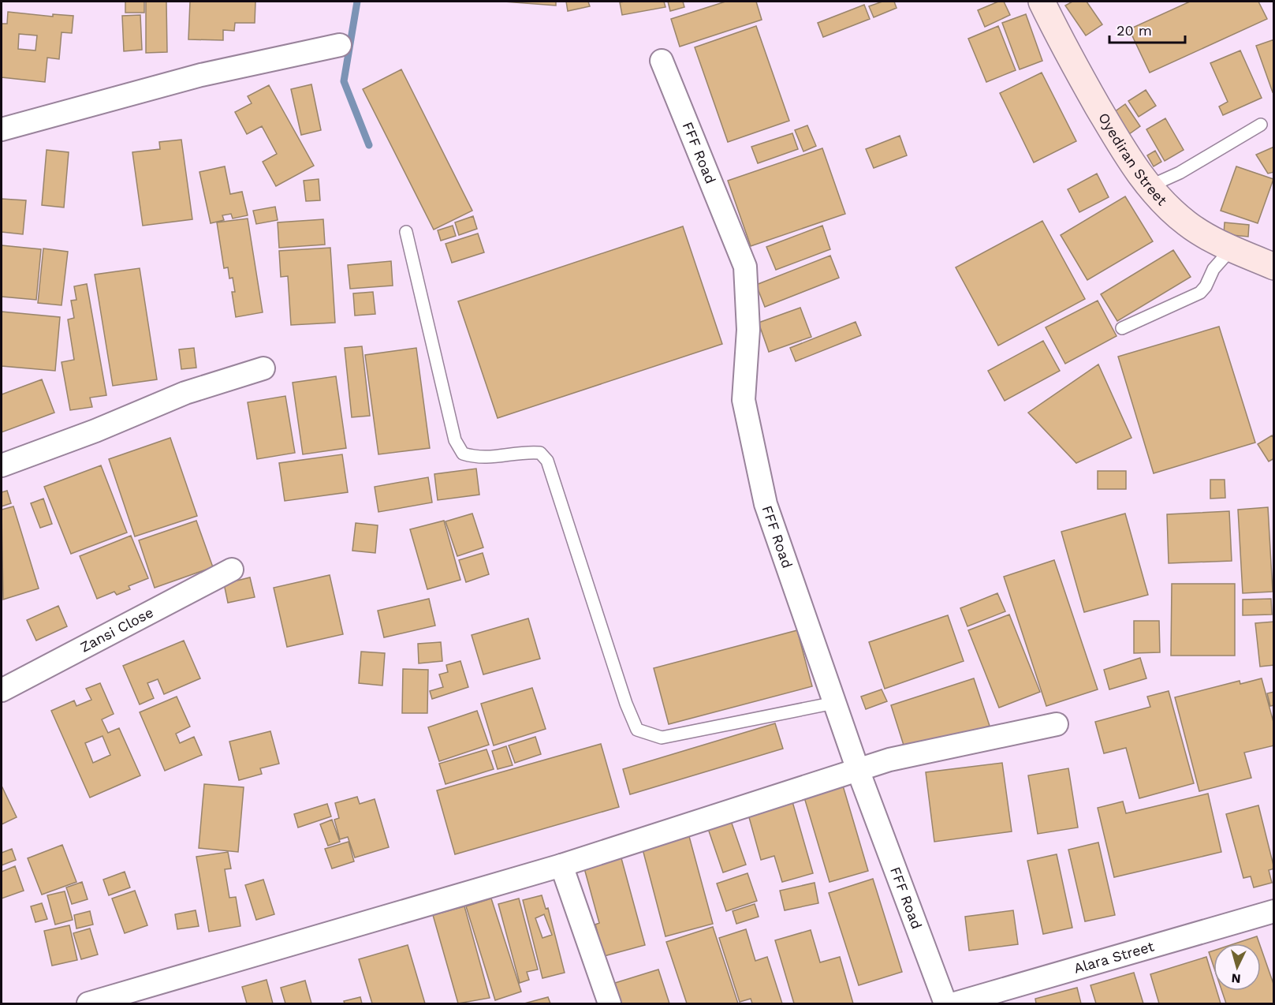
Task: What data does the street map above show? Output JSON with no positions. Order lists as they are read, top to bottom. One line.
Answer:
{"streets":{"street":["FFF Road","Oyediran Street","Zansi Close","Alara Street"]},"scale_bar":"20 m","north":"bottom"}
